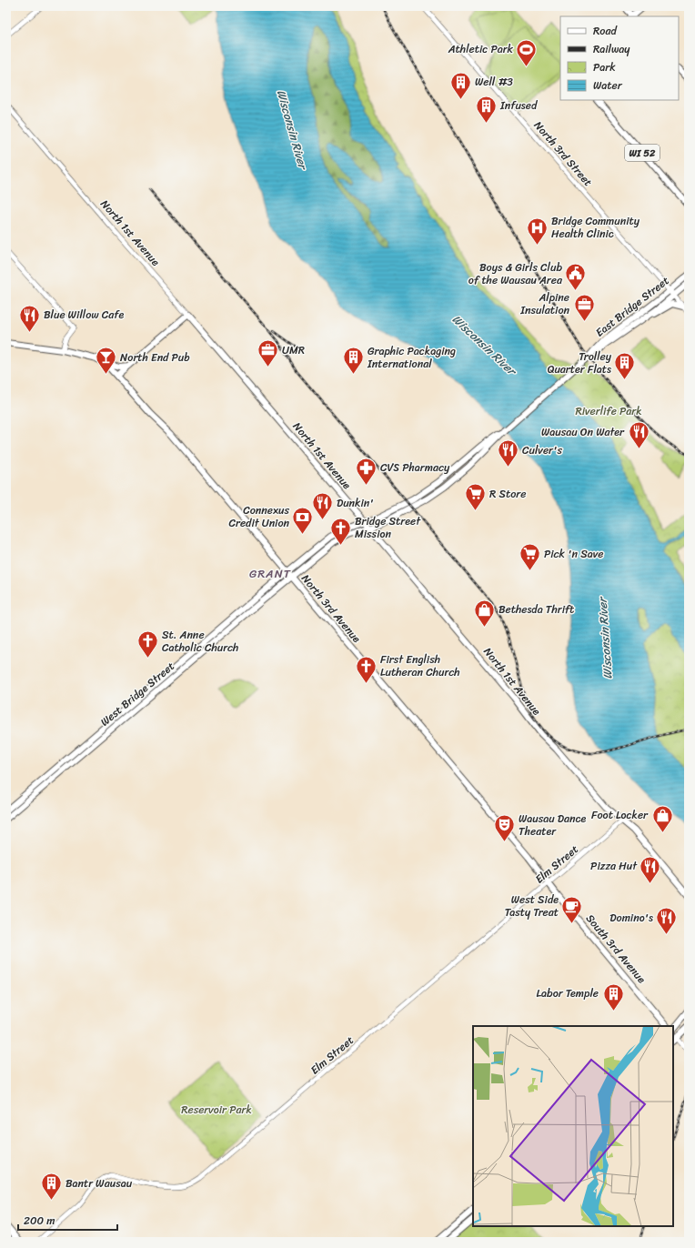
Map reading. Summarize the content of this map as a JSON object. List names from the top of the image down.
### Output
{
  "streets": {
    "main road": [
      "WI 52",
      "North 1st Avenue",
      "East Bridge Street",
      "North 3rd Avenue",
      "West Bridge Street",
      "South 3rd Avenue"
    ],
    "street": ["North 3rd Street", "Elm Street"]
  },
  "crossings": [
    ["North 3rd Street", "East Bridge Street"],
    ["North 1st Avenue", "West Bridge Street"],
    ["North 1st Avenue", "Elm Street"],
    ["East Bridge Street", "West Bridge Street"],
    ["North 3rd Avenue", "West Bridge Street"],
    ["North 3rd Avenue", "Elm Street"],
    ["North 3rd Avenue", "South 3rd Avenue"],
    ["Elm Street", "South 3rd Avenue"]
  ],
  "districts": ["GRANT"],
  "water": ["Wisconsin River"],
  "parks": ["Riverlife Park", "Reservoir Park"],
  "places": {
    "sports": ["Athletic Park"],
    "building": [
      "Well #3",
      "Infused",
      "Graphic Packaging International",
      "Trolley Quarter Flats",
      "Labor Temple",
      "Bantr Wausau"
    ],
    "hospital": ["Bridge Community Health Clinic"],
    "public building": ["Boys & Girls Club of the Wausau Area"],
    "office": ["Alpine Insulation", "UMR"],
    "restaurant": [
      "Blue Willow Cafe",
      "Wausau On Water",
      "Culver's",
      "Dunkin'",
      "Pizza Hut",
      "Domino's"
    ],
    "bar": ["North End Pub"],
    "pharmacy": ["CVS Pharmacy"],
    "supermarket": ["R Store", "Pick 'n Save"],
    "bank": ["Connexus Credit Union"],
    "church": ["Bridge Street Mission", "St. Anne Catholic Church", "First English Lutheran Church"],
    "shop": ["Bethesda Thrift", "Foot Locker"],
    "theatre": ["Wausau Dance Theater"],
    "cafe": ["West Side Tasty Treat"]
  },
  "legend": [
    "Road",
    "Railway",
    "Park",
    "Water"
  ],
  "scale_bar": "200 m"
}
